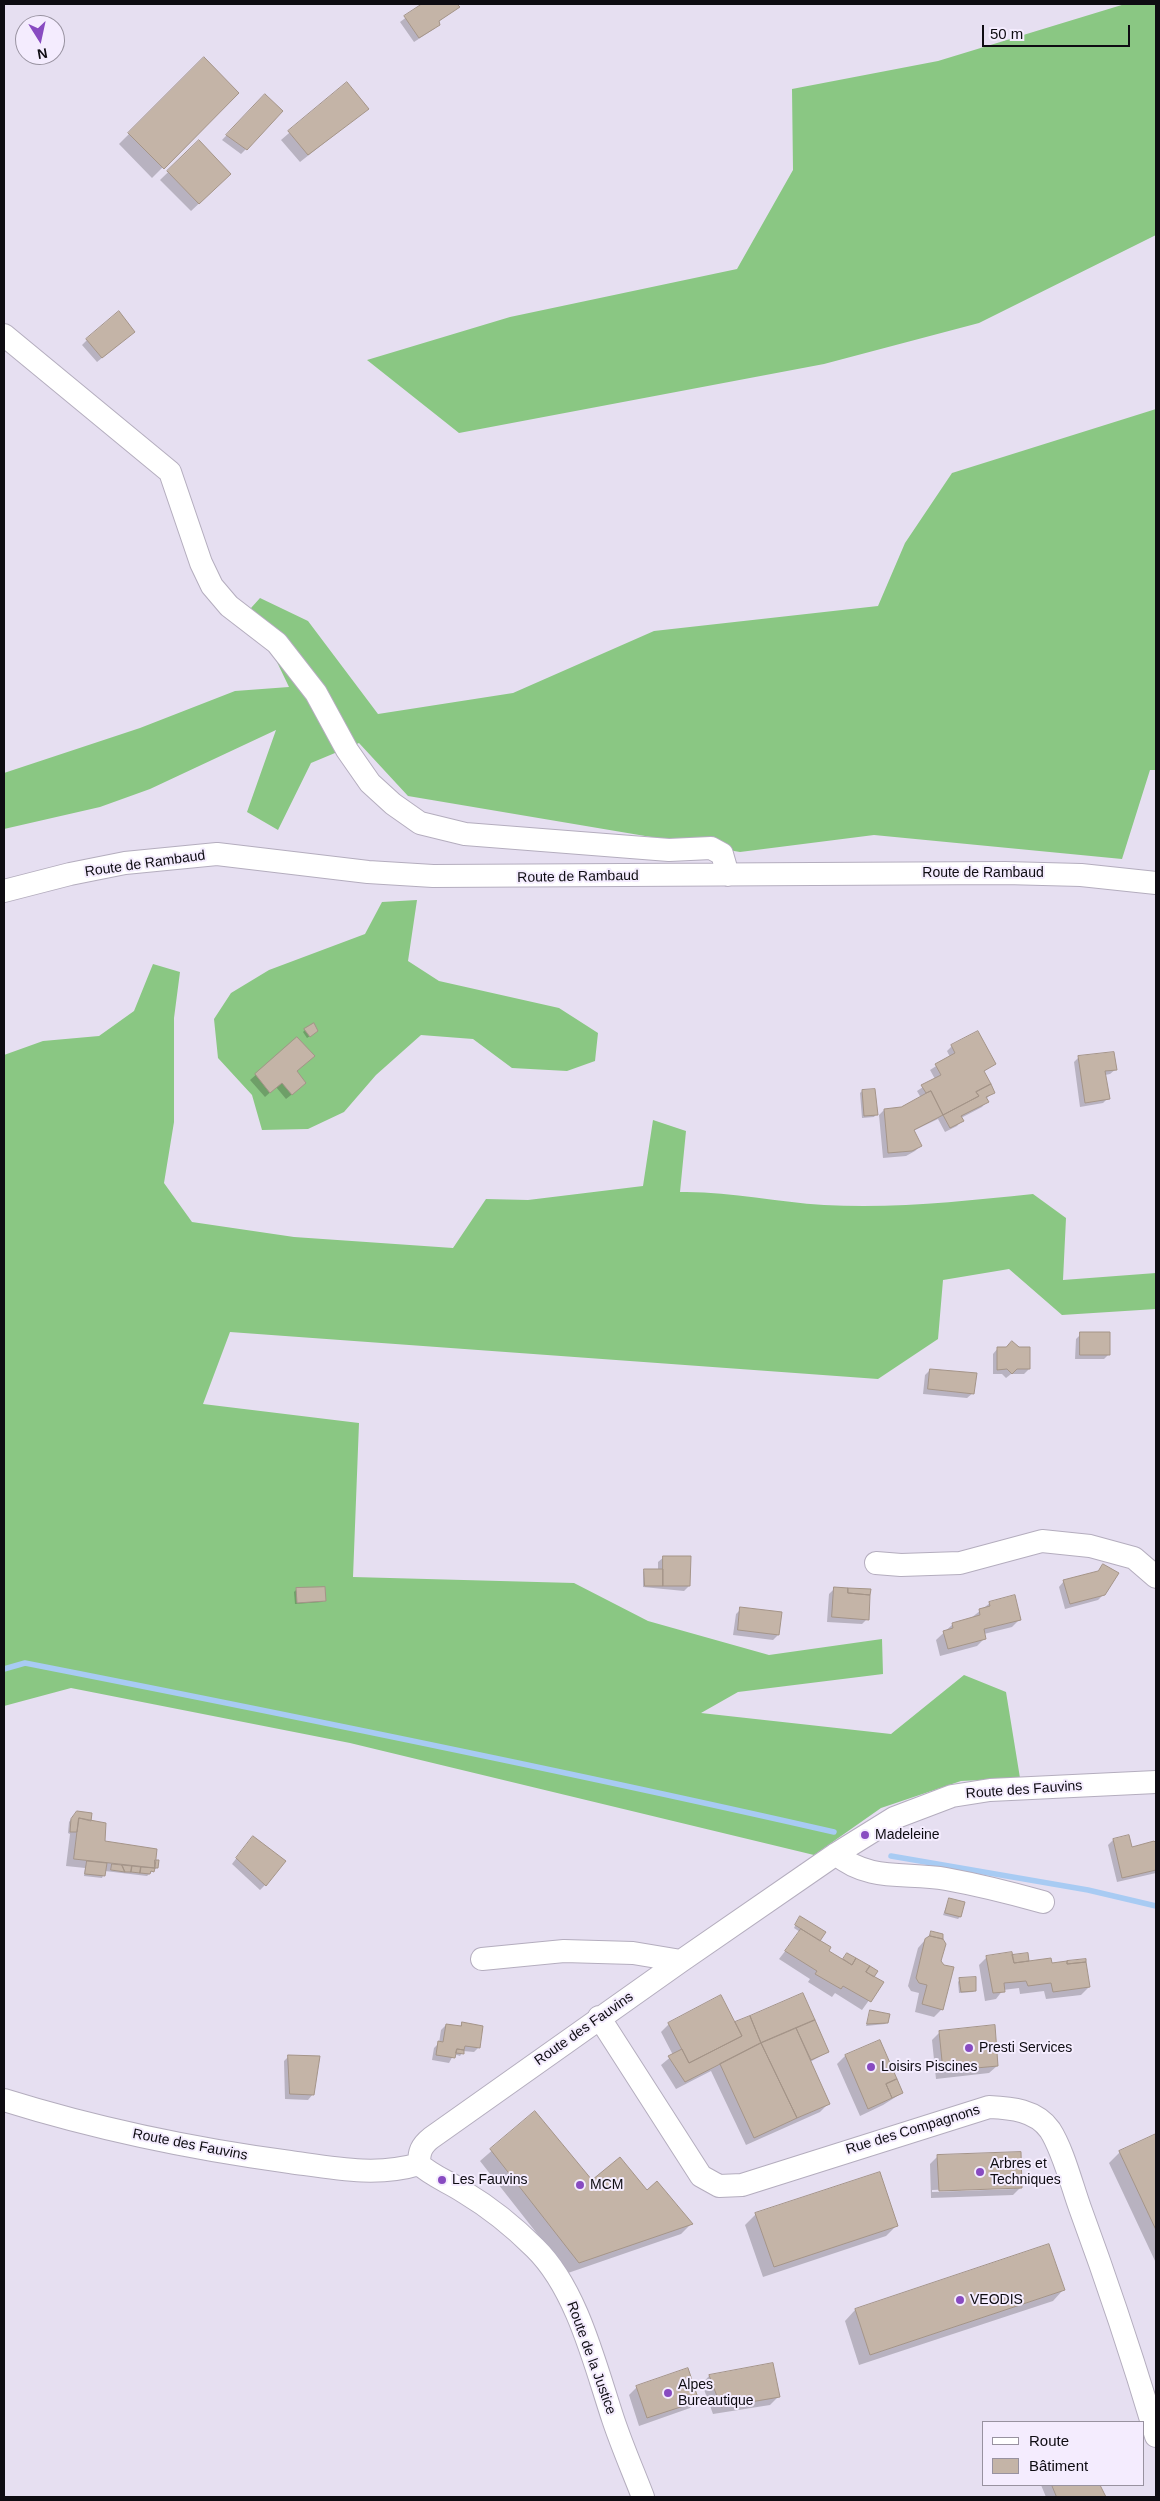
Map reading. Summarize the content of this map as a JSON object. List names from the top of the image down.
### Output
{
  "streets": {
    "street": [
      "Route de Rambaud",
      "Route des Fauvins",
      "Rue des Compagnons",
      "Route de la Justice"
    ]
  },
  "crossings": [
    ["Route des Fauvins", "Rue des Compagnons"],
    ["Route des Fauvins", "Route de la Justice"]
  ],
  "places": [
    "Madeleine",
    "Presti Services",
    "Loisirs Piscines",
    "Arbres et Techniques",
    "Les Fauvins",
    "MCM",
    "VEODIS",
    "Alpes Bureautique"
  ],
  "legend": ["Route", "Bâtiment"],
  "scale_bar": "50 m",
  "north": "bottom"
}
